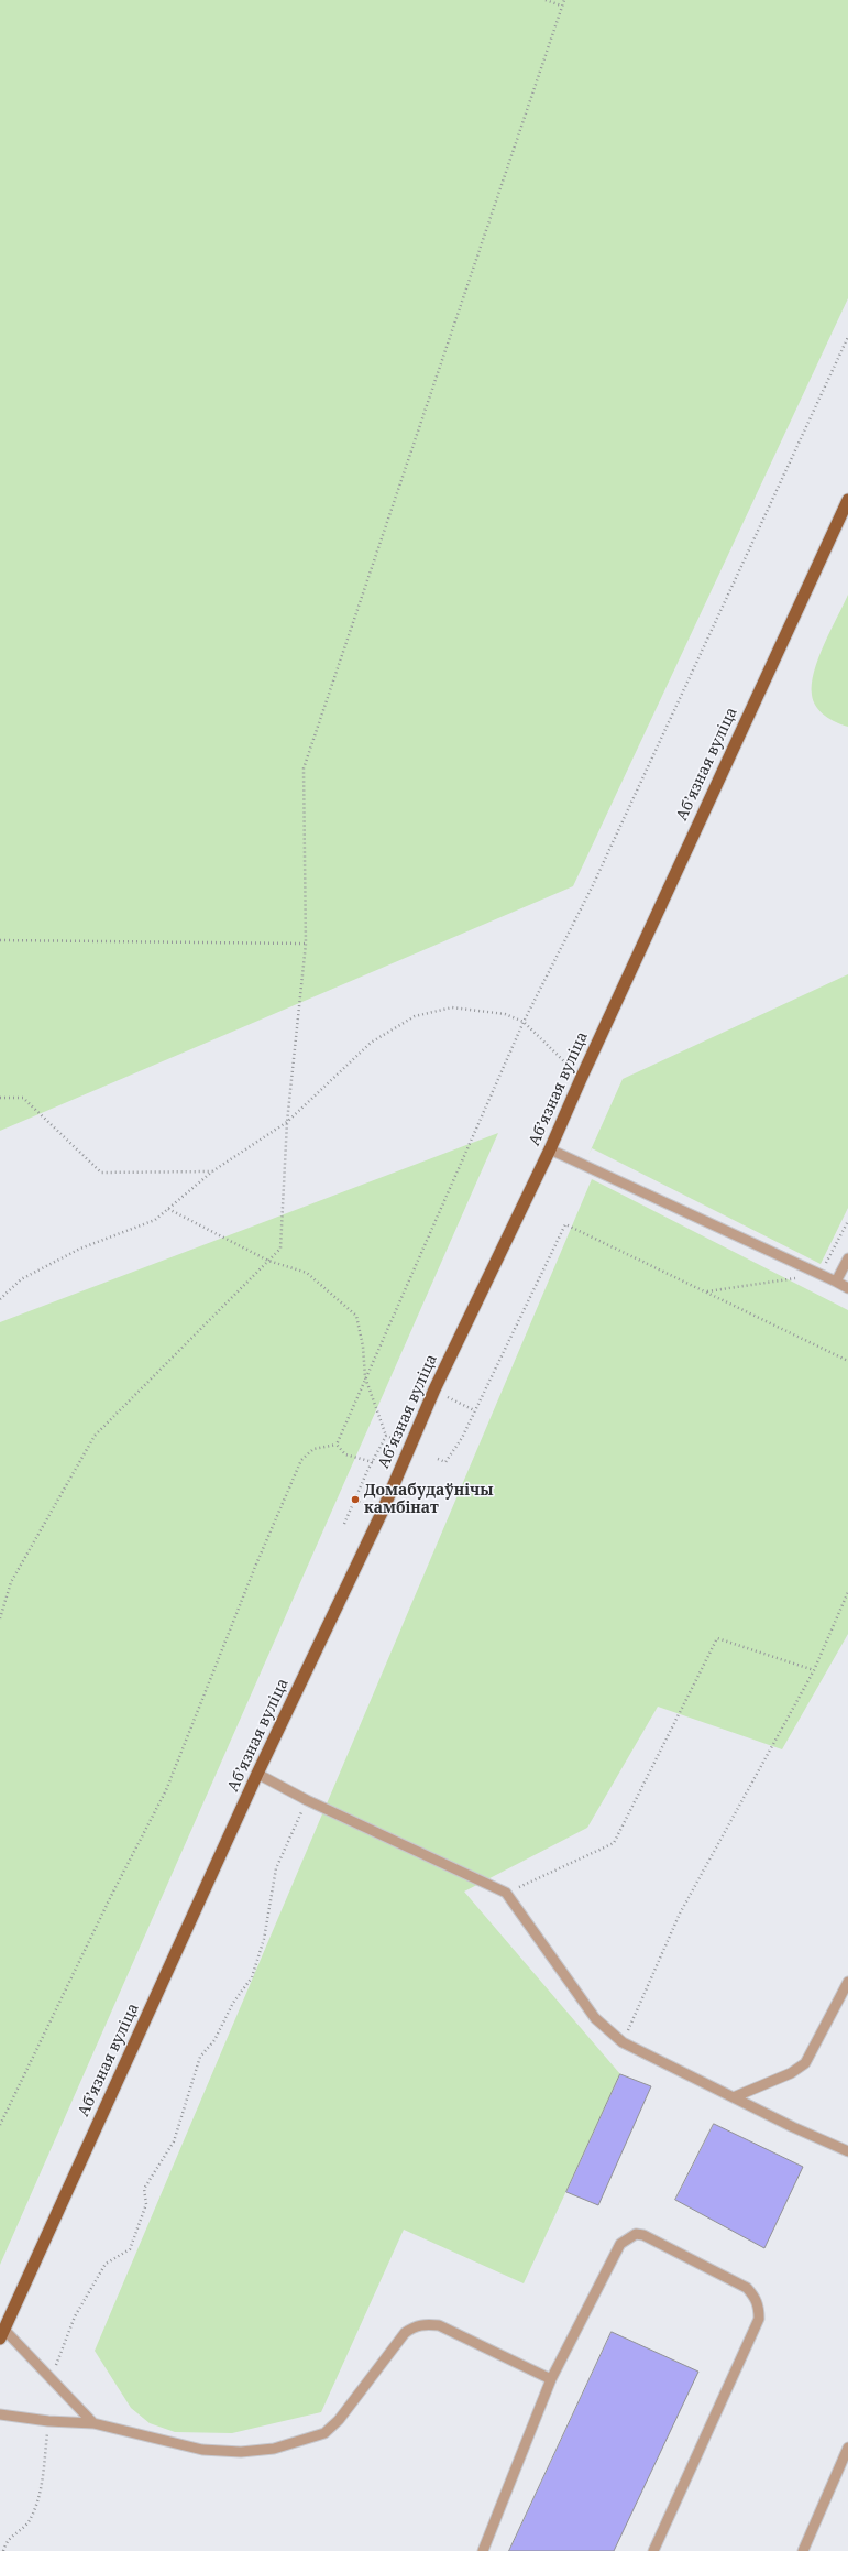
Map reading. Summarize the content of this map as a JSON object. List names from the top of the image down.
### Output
{
  "streets": {
    "main road": ["Абʼязная вуліца"]
  },
  "places": ["Домабудаўнічы камбінат"]
}
